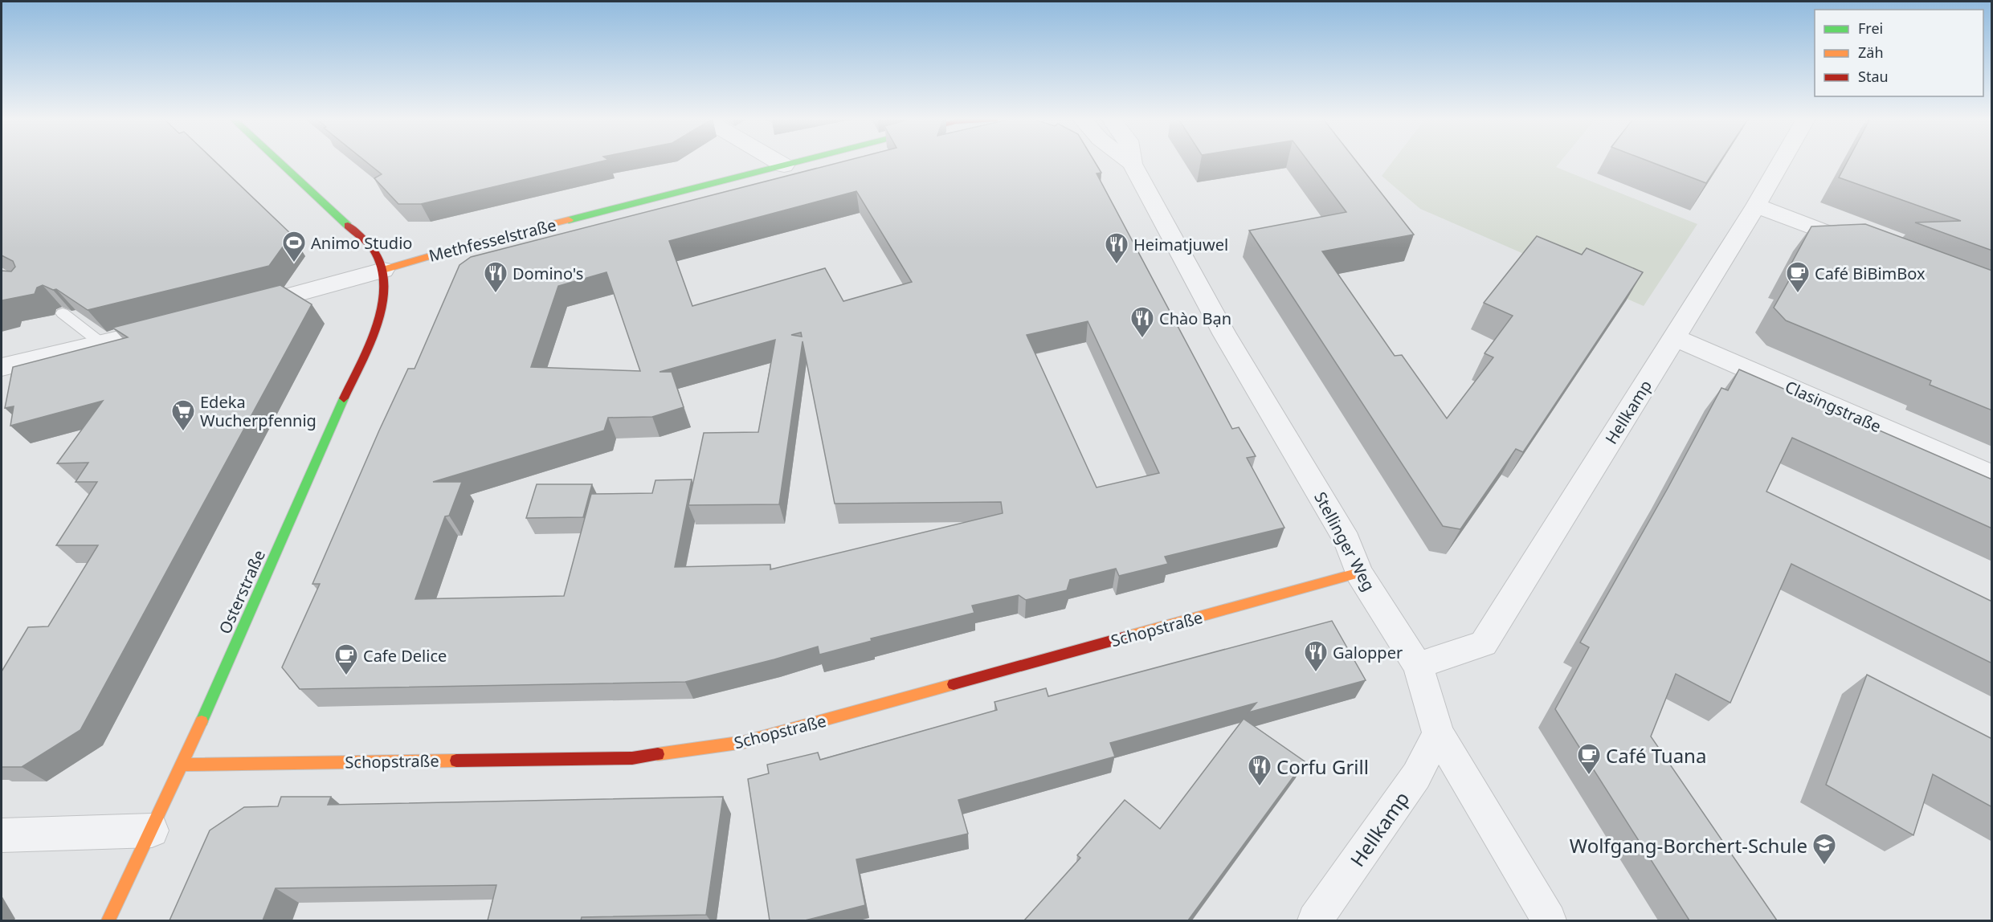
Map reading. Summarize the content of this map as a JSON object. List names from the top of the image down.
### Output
{
  "streets": {
    "street": [
      "Methfesselstraße",
      "Clasingstraße",
      "Hellkamp",
      "Stellinger Weg",
      "Osterstraße",
      "Schopstraße"
    ]
  },
  "crossings": [
    ["Methfesselstraße", "Osterstraße"],
    ["Clasingstraße", "Hellkamp"],
    ["Hellkamp", "Stellinger Weg"],
    ["Stellinger Weg", "Schopstraße"],
    ["Osterstraße", "Schopstraße"]
  ],
  "places": {
    "sports": ["Animo Studio"],
    "restaurant": [
      "Heimatjuwel",
      "Domino's",
      "Chào Bạn",
      "Galopper",
      "Corfu Grill"
    ],
    "cafe": ["Café BiBimBox", "Cafe Delice", "Café Tuana"],
    "supermarket": ["Edeka Wucherpfennig"],
    "school or university": ["Wolfgang-Borchert-Schule"]
  },
  "legend": ["Frei", "Zäh", "Stau"]
}
